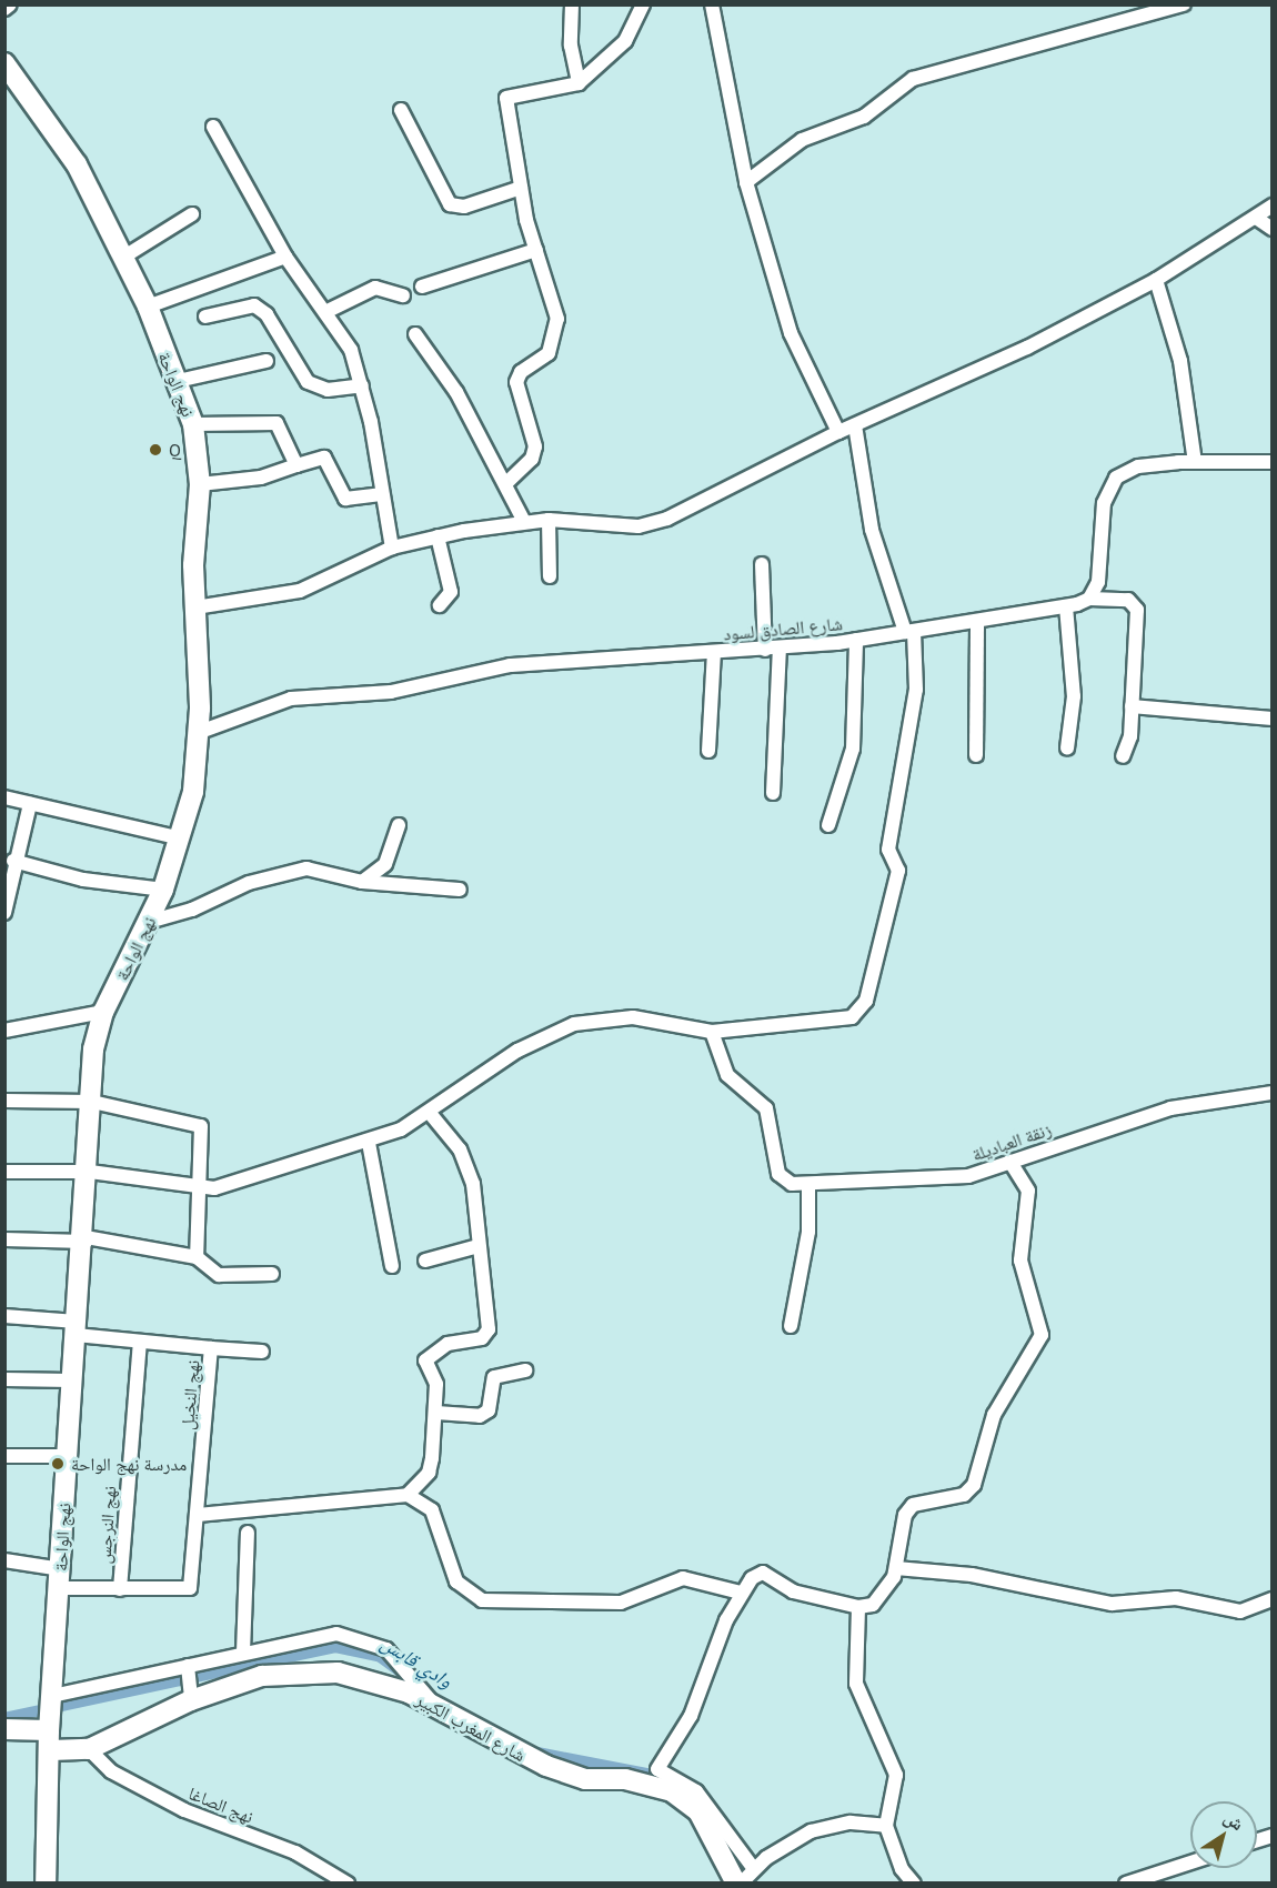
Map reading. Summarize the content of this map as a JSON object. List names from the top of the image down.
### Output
{
  "streets": {
    "street": [
      "نهج الواحة",
      "شارع الصادق لسود",
      "زنقة العباديلة",
      "نهج النخيل",
      "نهج النرجس",
      "شارع المغرب الكبير",
      "نهج الصاغا"
    ]
  },
  "crossings": [
    ["نهج الواحة", "شارع الصادق لسود"],
    ["نهج الواحة", "نهج النخيل"],
    ["نهج الواحة", "شارع المغرب الكبير"],
    ["نهج النخيل", "نهج النرجس"],
    ["شارع المغرب الكبير", "نهج الصاغا"]
  ],
  "water": ["وادي قابس"],
  "places": ["Q", "مدرسة نهج الواحة"],
  "north": "top right"
}
